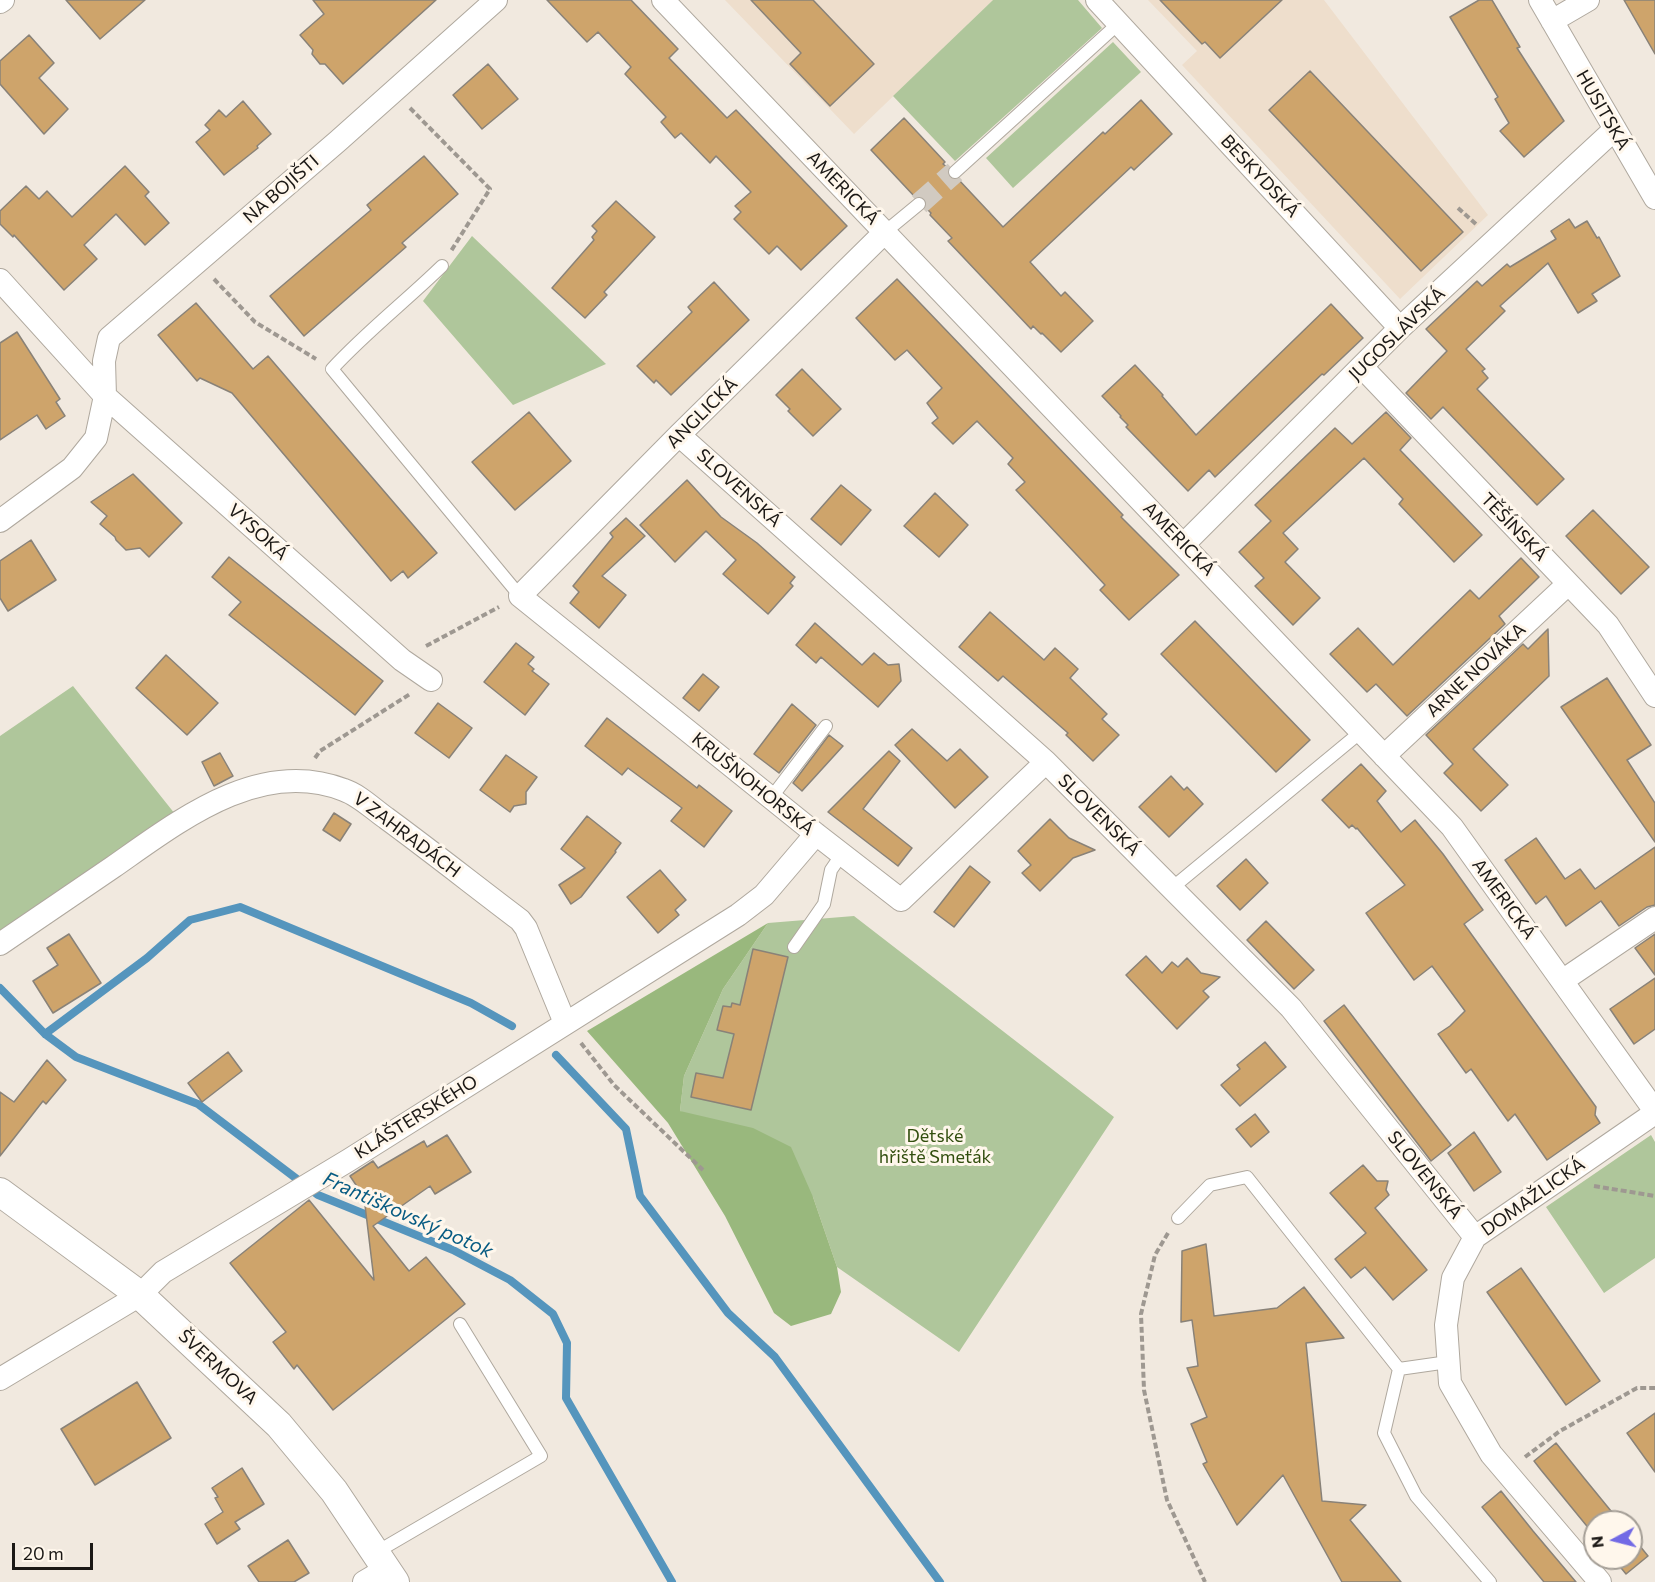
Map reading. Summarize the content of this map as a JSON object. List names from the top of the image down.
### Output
{
  "streets": {
    "street": [
      "HUSITSKÁ",
      "BESKYDSKÁ",
      "AMERICKÁ",
      "NA BOJIŠTI",
      "JUGOSLÁVSKÁ",
      "ANGLICKÁ",
      "SLOVENSKÁ",
      "TĚŠÍNSKÁ",
      "VYSOKÁ",
      "ARNE NOVÁKA",
      "KRUŠNOHORSKÁ",
      "V ZAHRADÁCH",
      "KLÁŠTERSKÉHO",
      "DOMAŽLICKÁ",
      "ŠVERMOVA"
    ]
  },
  "crossings": [
    ["HUSITSKÁ", "JUGOSLÁVSKÁ"],
    ["BESKYDSKÁ", "JUGOSLÁVSKÁ"],
    ["AMERICKÁ", "JUGOSLÁVSKÁ"],
    ["AMERICKÁ", "ANGLICKÁ"],
    ["AMERICKÁ", "ARNE NOVÁKA"],
    ["AMERICKÁ", "DOMAŽLICKÁ"],
    ["NA BOJIŠTI", "VYSOKÁ"],
    ["JUGOSLÁVSKÁ", "TĚŠÍNSKÁ"],
    ["ANGLICKÁ", "SLOVENSKÁ"],
    ["ANGLICKÁ", "KRUŠNOHORSKÁ"],
    ["SLOVENSKÁ", "KRUŠNOHORSKÁ"],
    ["SLOVENSKÁ", "DOMAŽLICKÁ"],
    ["TĚŠÍNSKÁ", "ARNE NOVÁKA"],
    ["KRUŠNOHORSKÁ", "KLÁŠTERSKÉHO"],
    ["V ZAHRADÁCH", "KLÁŠTERSKÉHO"],
    ["KLÁŠTERSKÉHO", "ŠVERMOVA"]
  ],
  "water": ["Františkovský potok"],
  "parks": ["Dětské hřiště Smeťák"],
  "scale_bar": "20 m",
  "north": "left"
}
